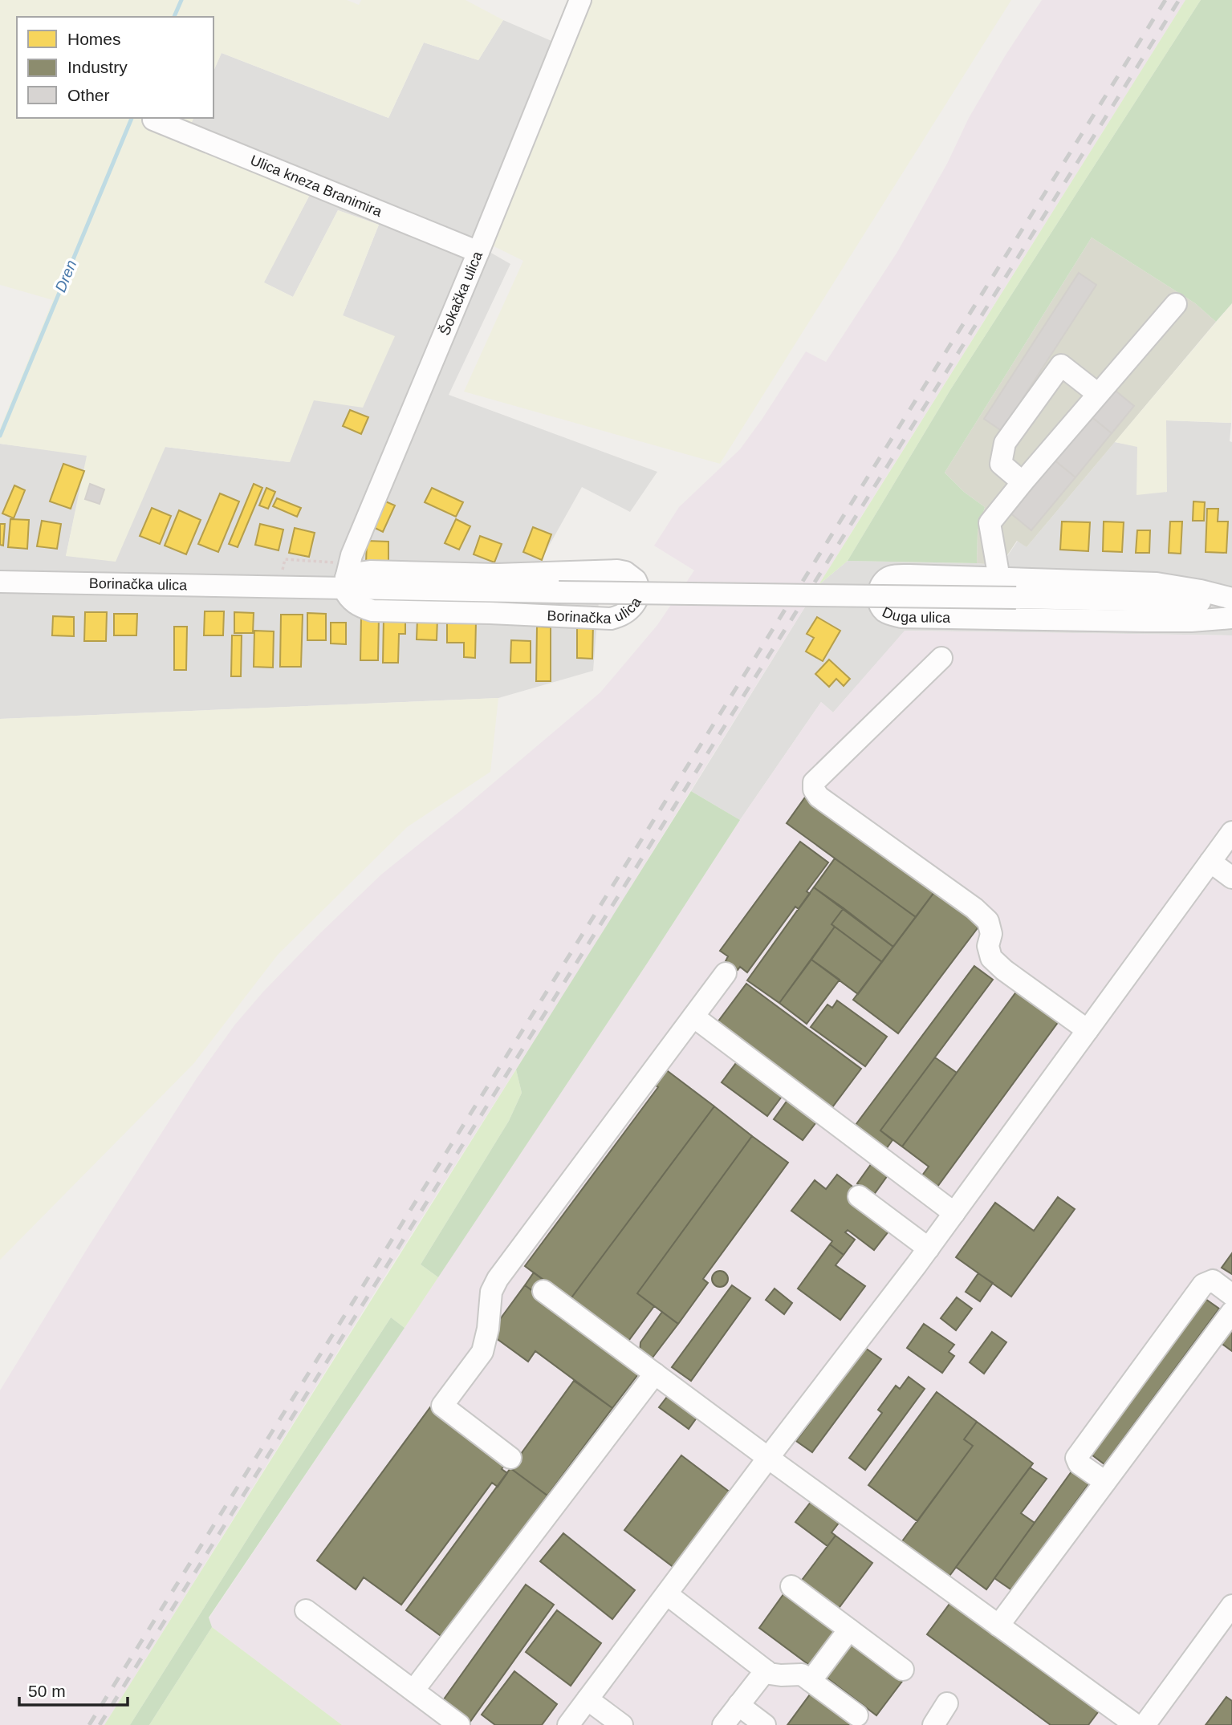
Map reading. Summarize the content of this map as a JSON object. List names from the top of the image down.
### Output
{
  "streets": {
    "street": [
      "Ulica kneza Branimira",
      "Šokačka ulica",
      "Borinačka ulica",
      "Duga ulica"
    ]
  },
  "crossings": [
    ["Ulica kneza Branimira", "Šokačka ulica"],
    ["Šokačka ulica", "Borinačka ulica"]
  ],
  "water": ["Dren"],
  "legend": ["Homes", "Industry", "Other"],
  "scale_bar": "50 m"
}
